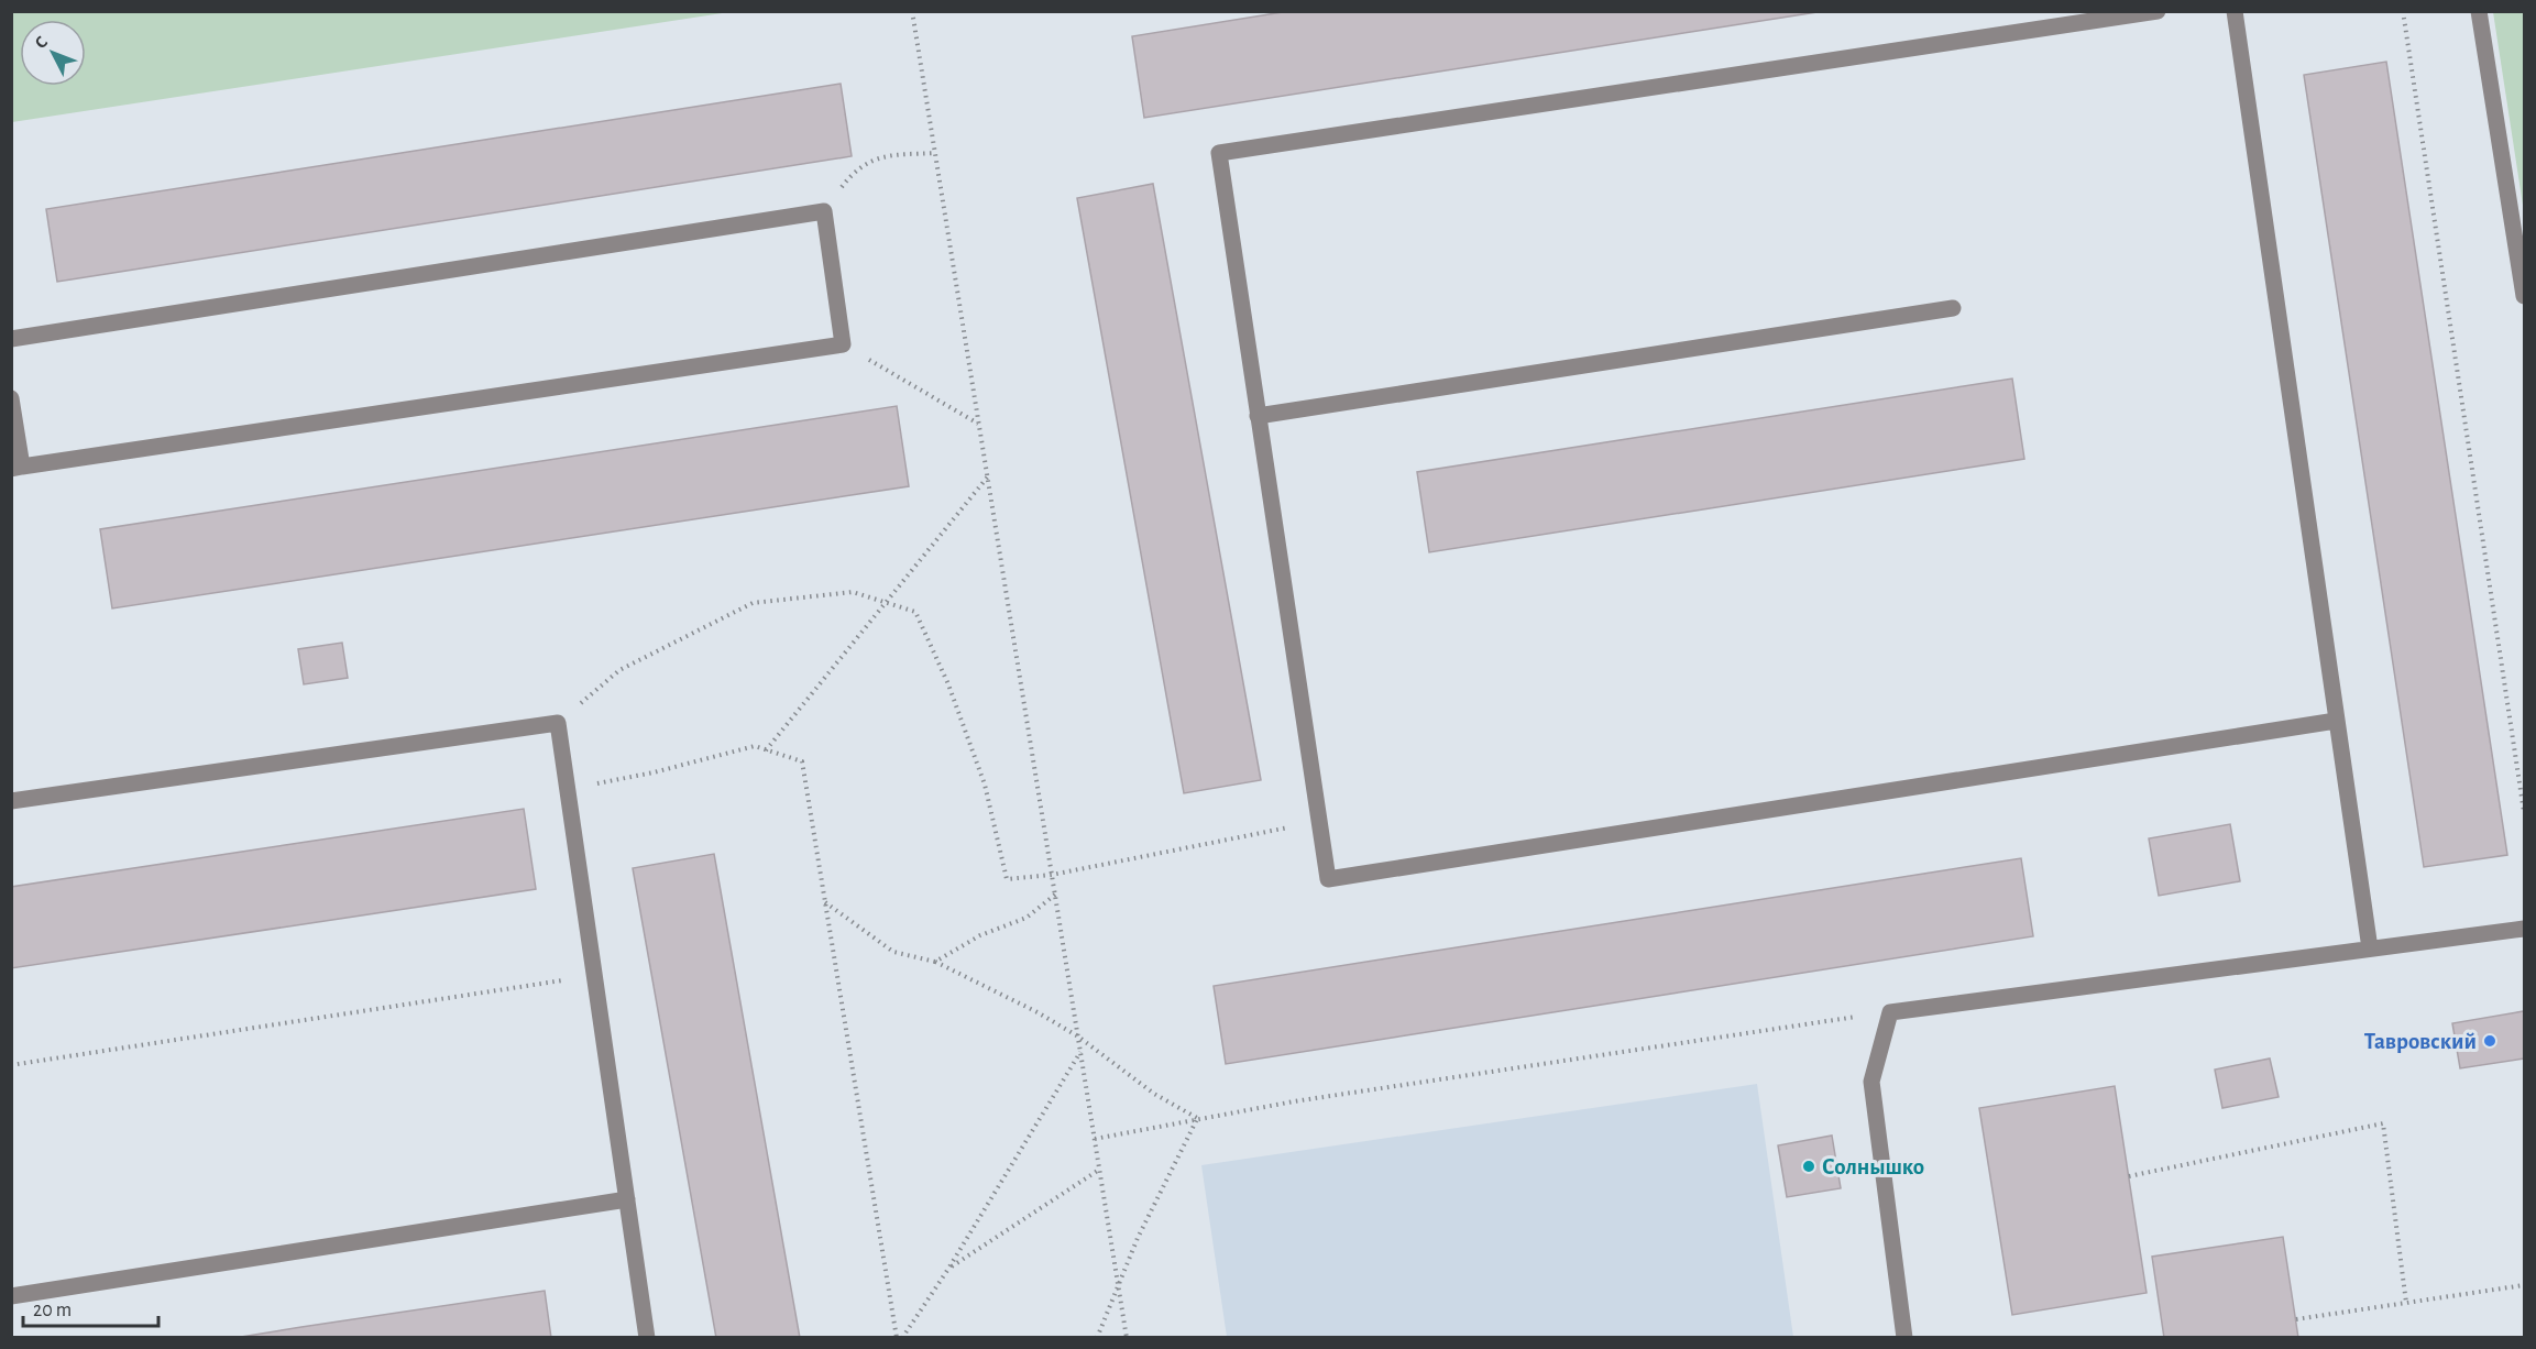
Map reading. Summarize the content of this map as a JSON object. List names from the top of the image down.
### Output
{
  "places": ["Тавровский", "Солнышко"],
  "scale_bar": "20 m",
  "north": "top left"
}
